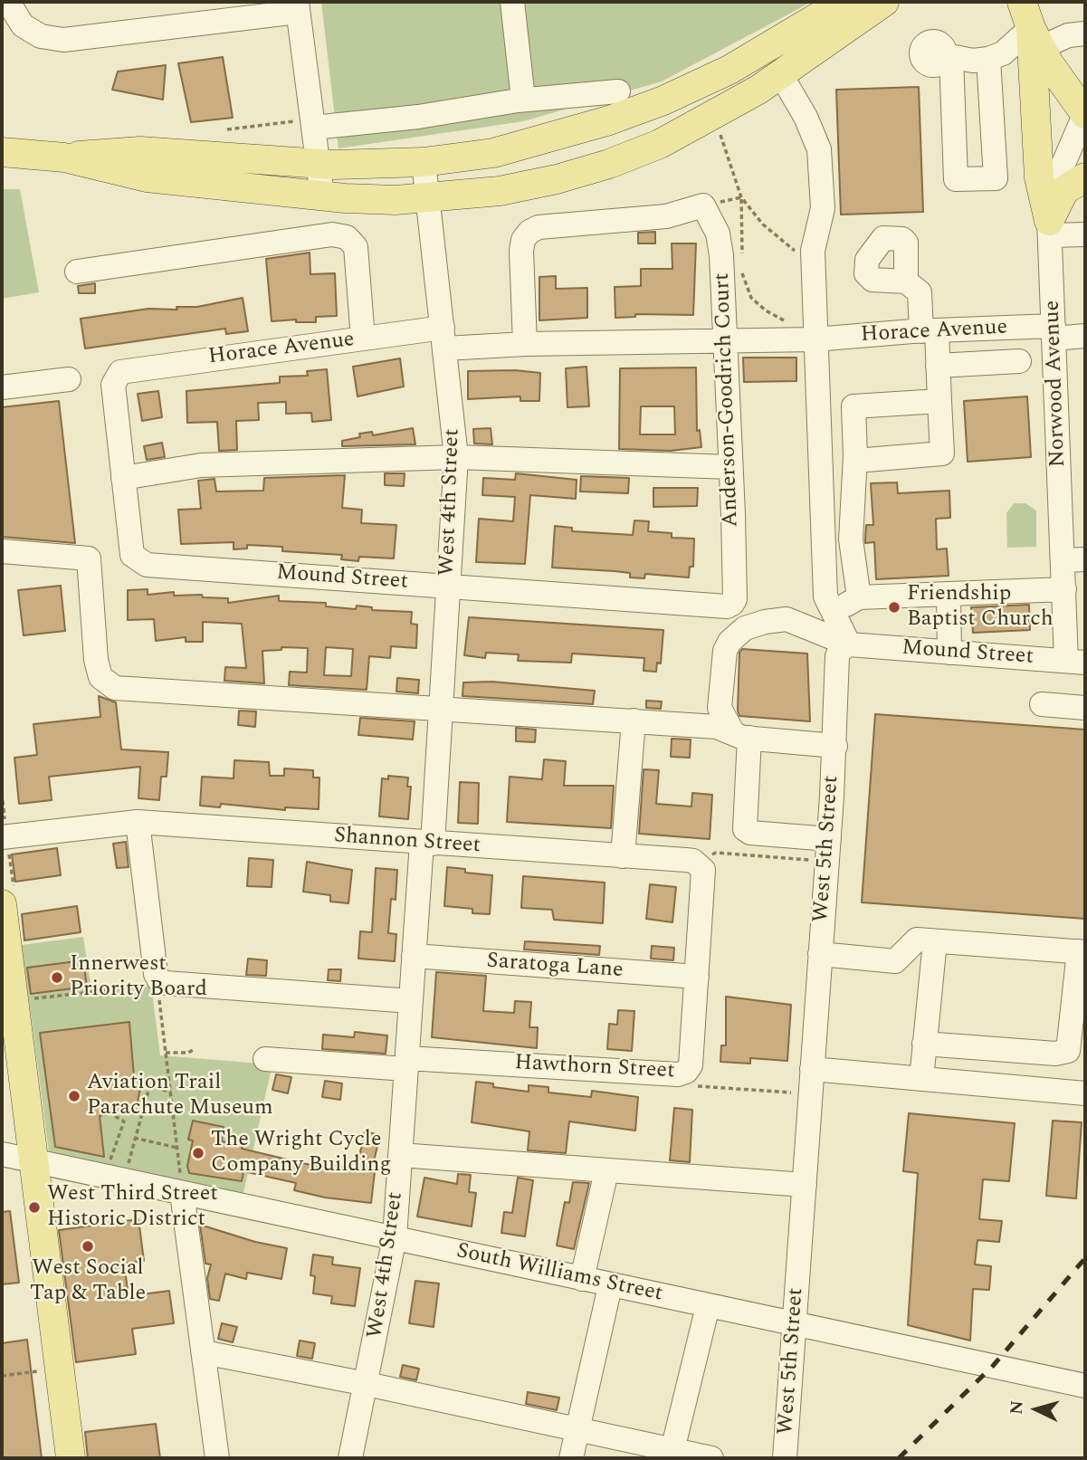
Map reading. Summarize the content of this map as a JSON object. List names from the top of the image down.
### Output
{
  "streets": {
    "street": [
      "Horace Avenue",
      "Norwood Avenue",
      "Anderson-Goodrich Court",
      "West 4th Street",
      "Mound Street",
      "Shannon Street",
      "West 5th Street",
      "Saratoga Lane",
      "Hawthorn Street",
      "South Williams Street"
    ]
  },
  "crossings": [
    ["Horace Avenue", "Norwood Avenue"],
    ["Horace Avenue", "Anderson-Goodrich Court"],
    ["Horace Avenue", "West 4th Street"],
    ["Horace Avenue", "Mound Street"],
    ["Norwood Avenue", "Mound Street"],
    ["Anderson-Goodrich Court", "Mound Street"],
    ["West 4th Street", "Mound Street"],
    ["West 4th Street", "Shannon Street"],
    ["West 4th Street", "Saratoga Lane"],
    ["West 4th Street", "Hawthorn Street"],
    ["West 4th Street", "South Williams Street"],
    ["Mound Street", "West 5th Street"],
    ["West 5th Street", "South Williams Street"],
    ["Saratoga Lane", "Hawthorn Street"]
  ],
  "places": [
    "Friendship Baptist Church",
    "Innerwest Priority Board",
    "Aviation Trail Parachute Museum",
    "The Wright Cycle Company Building",
    "West Third Street Historic District",
    "West Social Tap & Table"
  ],
  "north": "left"
}
